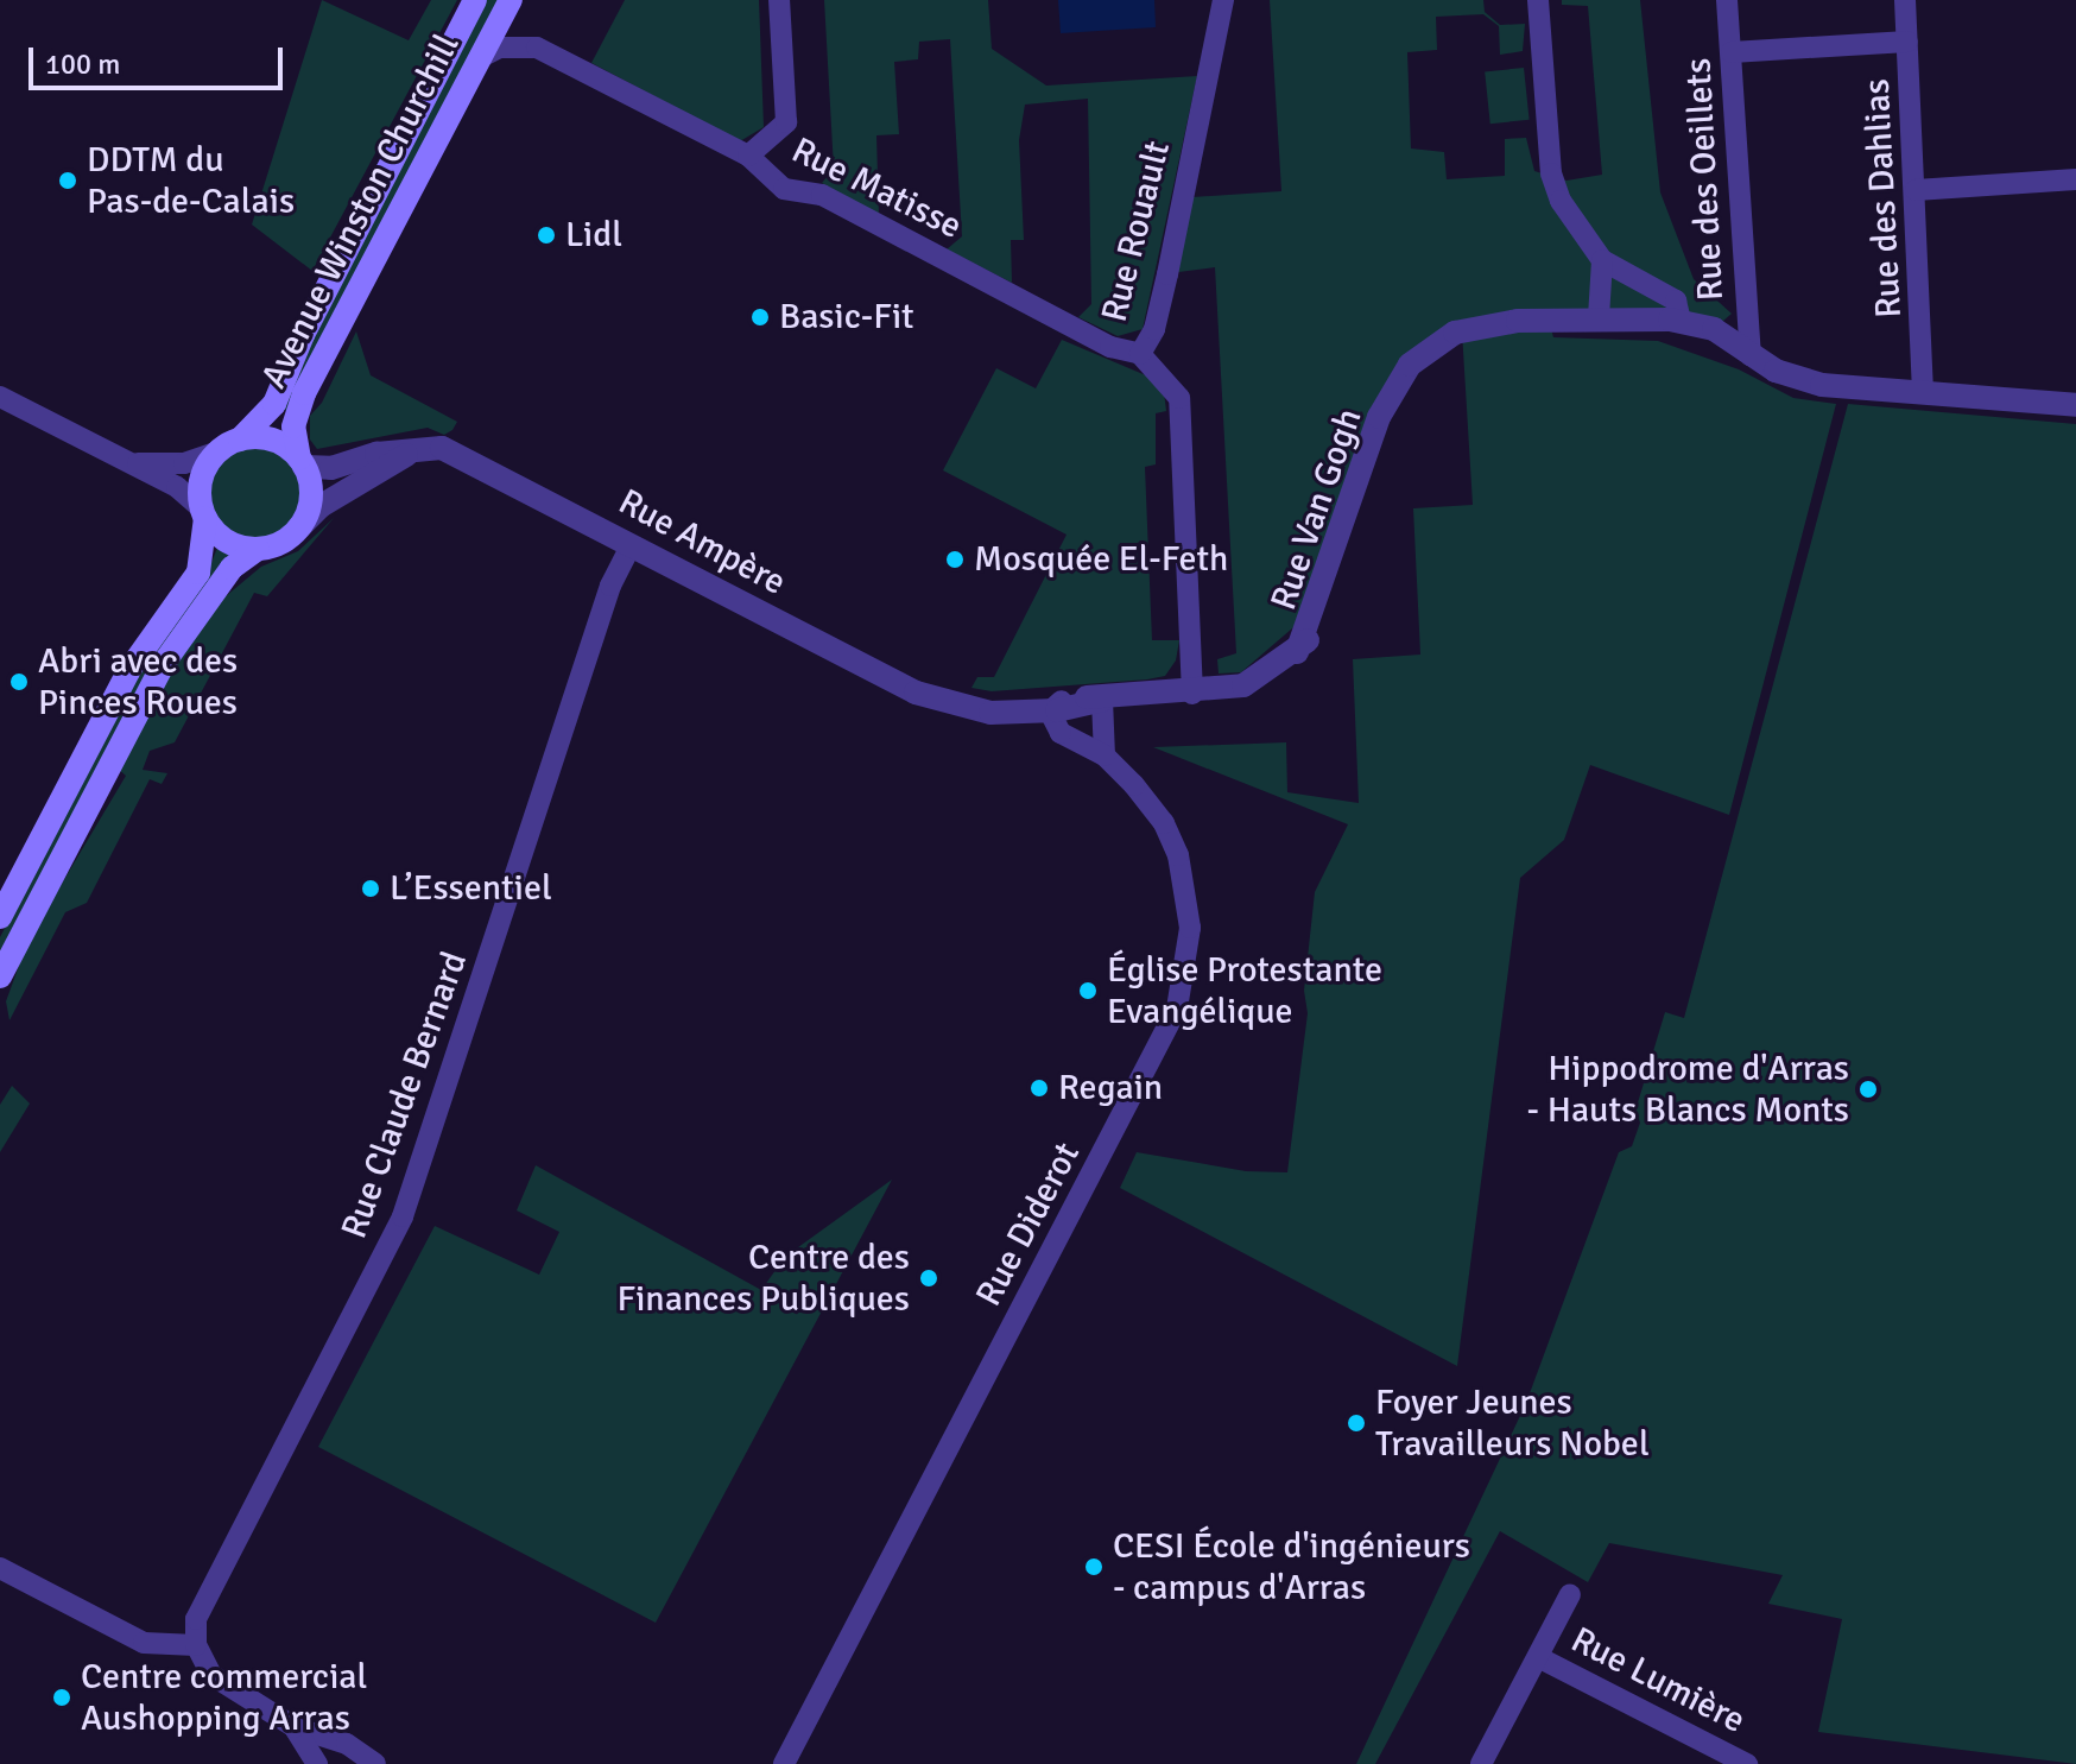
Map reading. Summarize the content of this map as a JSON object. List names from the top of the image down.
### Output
{
  "streets": {
    "main road": ["Avenue Winston Churchill"],
    "street": [
      "Rue des Oeillets",
      "Rue Matisse",
      "Rue des Dahlias",
      "Rue Rouault",
      "Rue Van Gogh",
      "Rue Ampère",
      "Rue Claude Bernard",
      "Rue Diderot",
      "Rue Lumière"
    ]
  },
  "crossings": [
    ["Rue des Oeillets", "Rue Van Gogh"],
    ["Rue Matisse", "Rue Rouault"],
    ["Rue des Dahlias", "Rue Van Gogh"],
    ["Avenue Winston Churchill", "Rue Ampère"],
    ["Rue Rouault", "Rue Ampère"],
    ["Rue Van Gogh", "Rue Ampère"],
    ["Rue Ampère", "Rue Claude Bernard"],
    ["Rue Ampère", "Rue Diderot"]
  ],
  "places": [
    "DDTM du Pas-de-Calais",
    "Lidl",
    "Basic-Fit",
    "Mosquée El-Feth",
    "Abri avec des Pinces Roues",
    "L’Essentiel",
    "Église Protestante Evangélique",
    "Regain",
    "Hippodrome d'Arras - Hauts Blancs Monts",
    "Centre des Finances Publiques",
    "Foyer Jeunes Travailleurs Nobel",
    "CESI École d'ingénieurs - campus d'Arras",
    "Centre commercial Aushopping Arras"
  ],
  "scale_bar": "100 m"
}
